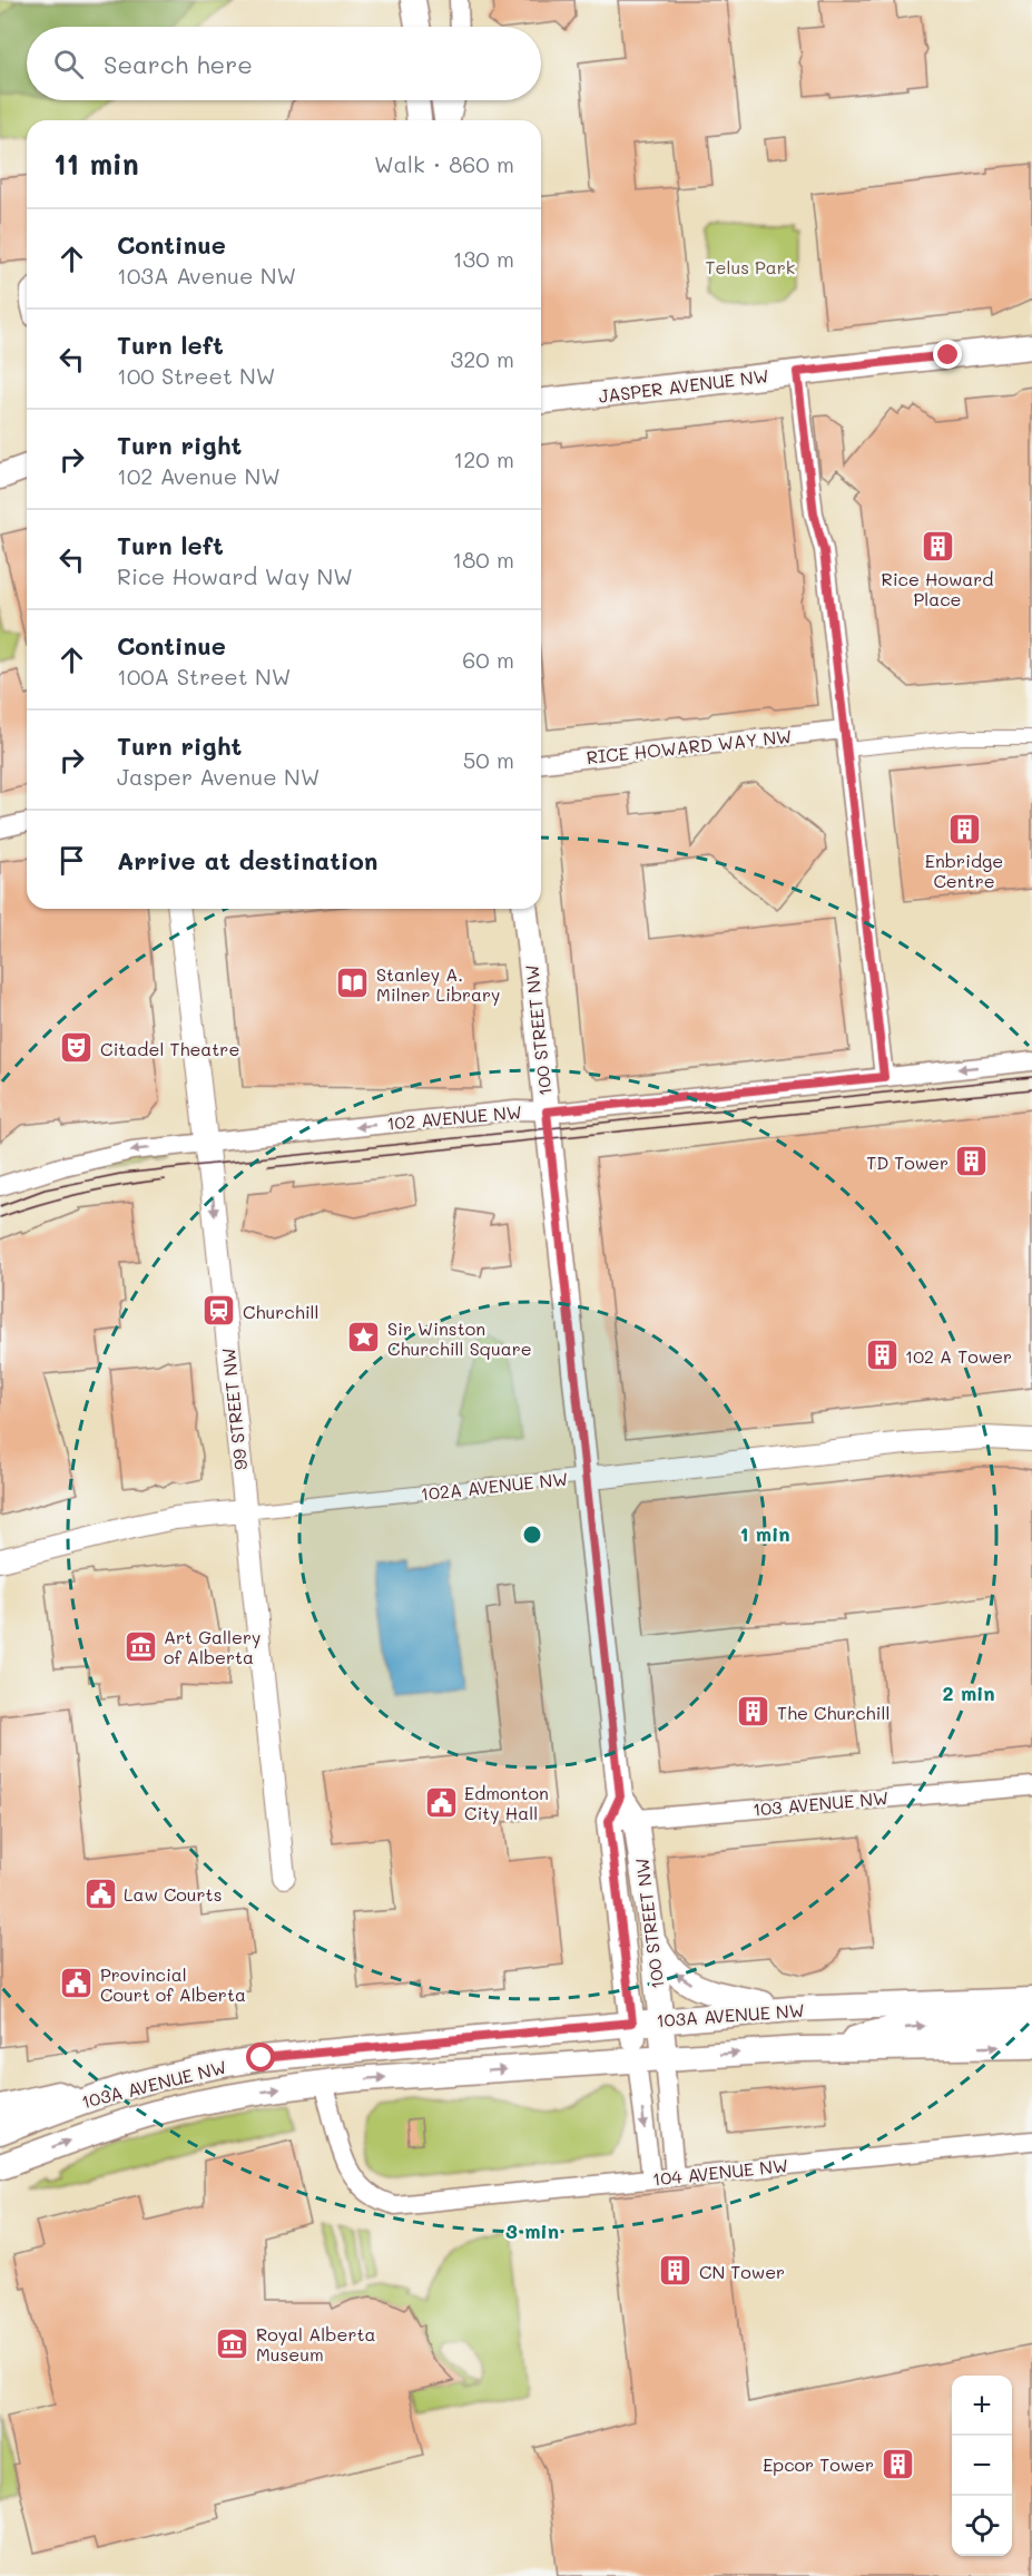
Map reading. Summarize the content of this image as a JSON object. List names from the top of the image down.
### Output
{
  "streets": {
    "main road": ["JASPER AVENUE NW", "100 STREET NW", "103A AVENUE NW"],
    "street": [
      "RICE HOWARD WAY NW",
      "102 AVENUE NW",
      "99 STREET NW",
      "102A AVENUE NW",
      "103 AVENUE NW",
      "104 AVENUE NW"
    ]
  },
  "crossings": [
    ["100 STREET NW", "102 AVENUE NW"],
    ["100 STREET NW", "102A AVENUE NW"],
    ["100 STREET NW", "103 AVENUE NW"],
    ["100 STREET NW", "103A AVENUE NW"],
    ["100 STREET NW", "104 AVENUE NW"],
    ["102 AVENUE NW", "99 STREET NW"],
    ["99 STREET NW", "102A AVENUE NW"],
    ["103A AVENUE NW", "104 AVENUE NW"]
  ],
  "one_way": ["102 AVENUE NW", "99 STREET NW"],
  "parks": ["Telus Park"],
  "places": {
    "building": [
      "Rice Howard Place",
      "Enbridge Centre",
      "TD Tower",
      "102 A Tower",
      "The Churchill",
      "CN Tower",
      "Epcor Tower"
    ],
    "library": ["Stanley A. Milner Library"],
    "theatre": ["Citadel Theatre"],
    "station": ["Churchill"],
    "place": ["Sir Winston Churchill Square"],
    "museum": ["Art Gallery of Alberta", "Royal Alberta Museum"],
    "public building": ["Edmonton City Hall", "Law Courts", "Provincial Court of Alberta"]
  },
  "page": {
    "search": "Search here",
    "heading": ["11 min", "Walk · 860 m"],
    "list": [
      ["Continue", "103A Avenue NW", "130 m"],
      ["Turn left", "100 Street NW", "320 m"],
      ["Turn right", "102 Avenue NW", "120 m"],
      ["Turn left", "Rice Howard Way NW", "180 m"],
      ["Continue", "100A Street NW", "60 m"],
      ["Turn right", "Jasper Avenue NW", "50 m"],
      "Arrive at destination"
    ],
    "map_buttons": ["+", "−"]
  },
  "rings": ["1 min", "2 min", "3 min"]
}
